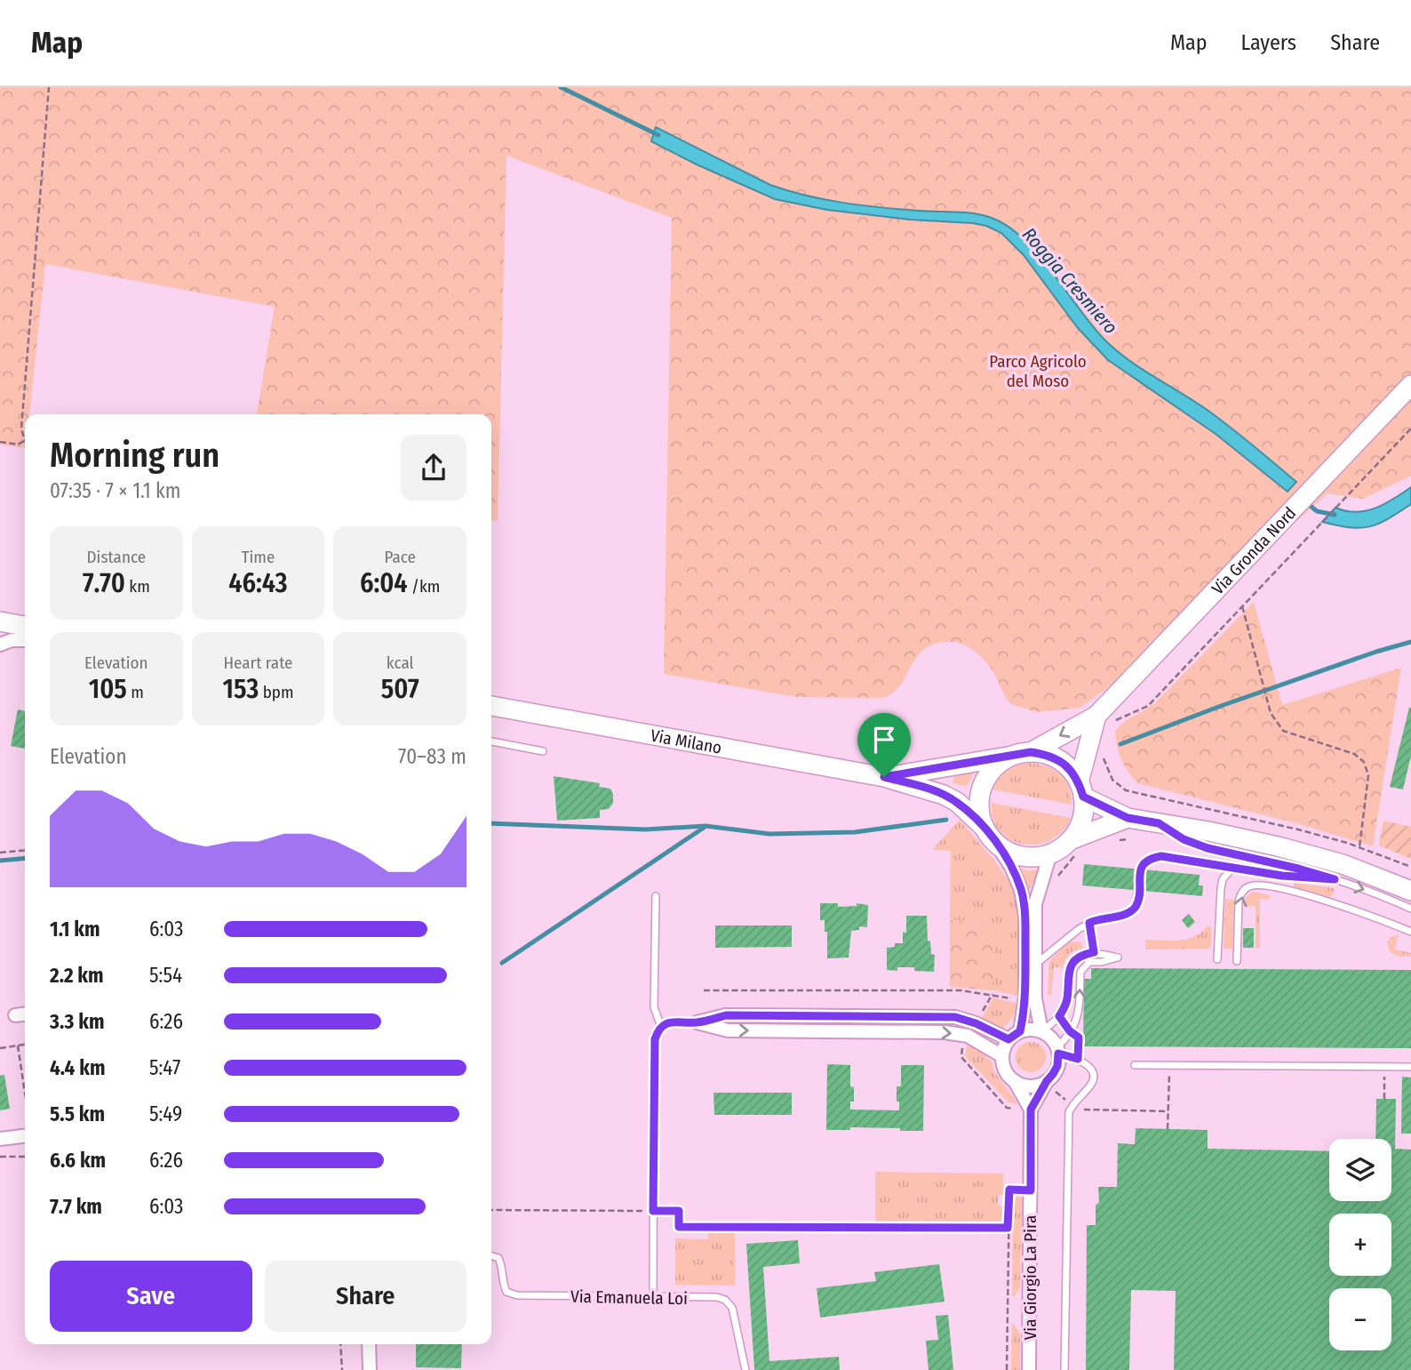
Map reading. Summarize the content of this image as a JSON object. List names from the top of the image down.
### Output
{
  "streets": {
    "main road": ["Via Gronda Nord", "Via Milano"],
    "street": ["Via Giorgio La Pira"],
    "lane": ["Via Emanuela Loi"]
  },
  "crossings": [
    ["Via Gronda Nord", "Via Milano"]
  ],
  "water": ["Roggia Cresmiero"],
  "parks": ["Parco Agricolo del Moso"],
  "page": {
    "header": "Map",
    "nav": ["Map", "Layers", "Share"],
    "heading": ["Morning run", "07:35 · 7 × 1.1 km"],
    "stats": [
      ["Distance", "7.70 km"],
      ["Time", "46:43"],
      ["Pace", "6:04 /km"],
      ["Elevation", "105 m"],
      ["Heart rate", "153 bpm"],
      ["kcal", "507"]
    ],
    "chart": ["Elevation", "70–83 m"],
    "list": [
      {
        "name": "1.1 km",
        "note": "6:03"
      },
      {
        "name": "2.2 km",
        "note": "5:54"
      },
      {
        "name": "3.3 km",
        "note": "6:26"
      },
      {
        "name": "4.4 km",
        "note": "5:47"
      },
      {
        "name": "5.5 km",
        "note": "5:49"
      },
      {
        "name": "6.6 km",
        "note": "6:26"
      },
      {
        "name": "7.7 km",
        "note": "6:03"
      }
    ],
    "map_buttons": ["+", "−"],
    "buttons": ["Save", "Share"]
  }
}
